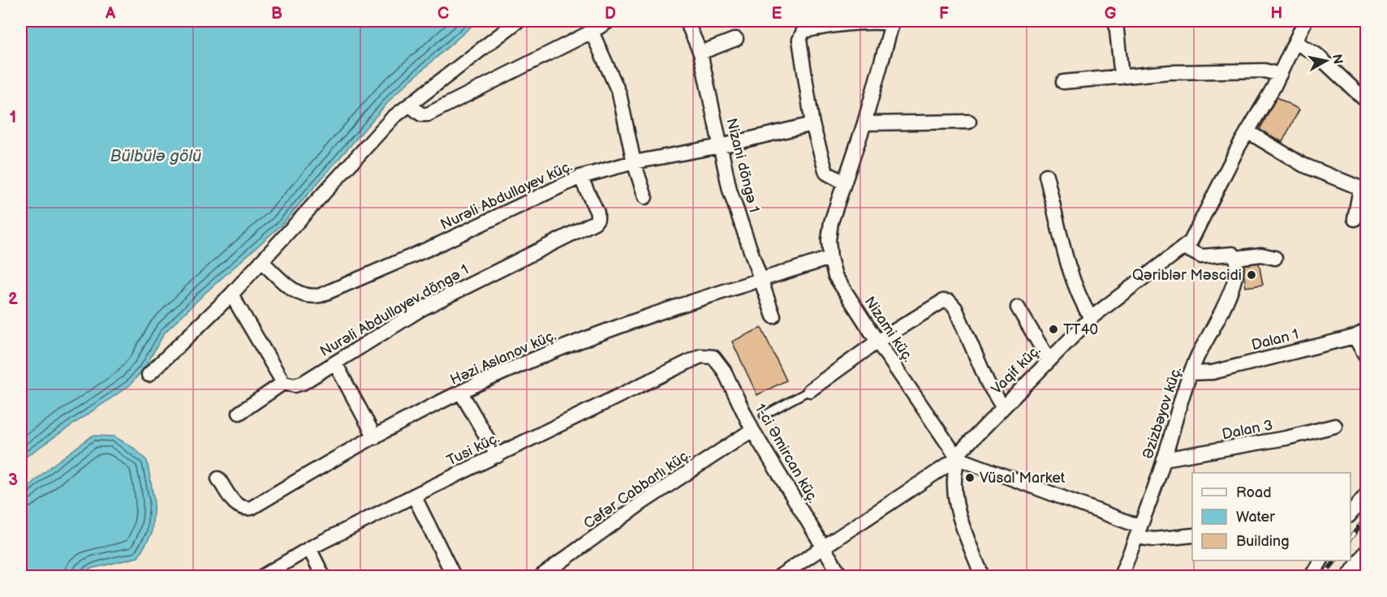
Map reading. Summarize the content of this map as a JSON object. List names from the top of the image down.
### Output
{
  "streets": {
    "street": [
      "Nizani döngə 1",
      "Nurəli Abdullayev küç.",
      "Nurəli Abdullayev döngə 1",
      "Nizami küç.",
      "Dalan 1",
      "Həzi Aslanov küç.",
      "Vaqif küç.",
      "Əzizbəyov küç.",
      "Dalan 3",
      "Tusi küç.",
      "1-ci Əmircan küç.",
      "Cəfər Cabbarlı küç."
    ]
  },
  "crossings": [
    ["Nizani döngə 1", "Nurəli Abdullayev küç."],
    ["Nizani döngə 1", "Həzi Aslanov küç."],
    ["Nurəli Abdullayev küç.", "Nurəli Abdullayev döngə 1"],
    ["Nizami küç.", "Həzi Aslanov küç."],
    ["Nizami küç.", "Vaqif küç."],
    ["Dalan 1", "Əzizbəyov küç."],
    ["Vaqif küç.", "1-ci Əmircan küç."],
    ["Əzizbəyov küç.", "Dalan 3"],
    ["Tusi küç.", "1-ci Əmircan küç."],
    ["1-ci Əmircan küç.", "Cəfər Cabbarlı küç."]
  ],
  "water": ["Bülbülə gölü"],
  "places": ["Qəriblər Məscidi", "TT40", "Vüsal Market"],
  "legend": ["Road", "Water", "Building"],
  "north": "right",
  "grid": {
    "columns": [
      "A",
      "B",
      "C",
      "D",
      "E",
      "F",
      "G",
      "H"
    ],
    "rows": ["1", "2", "3"]
  }
}
